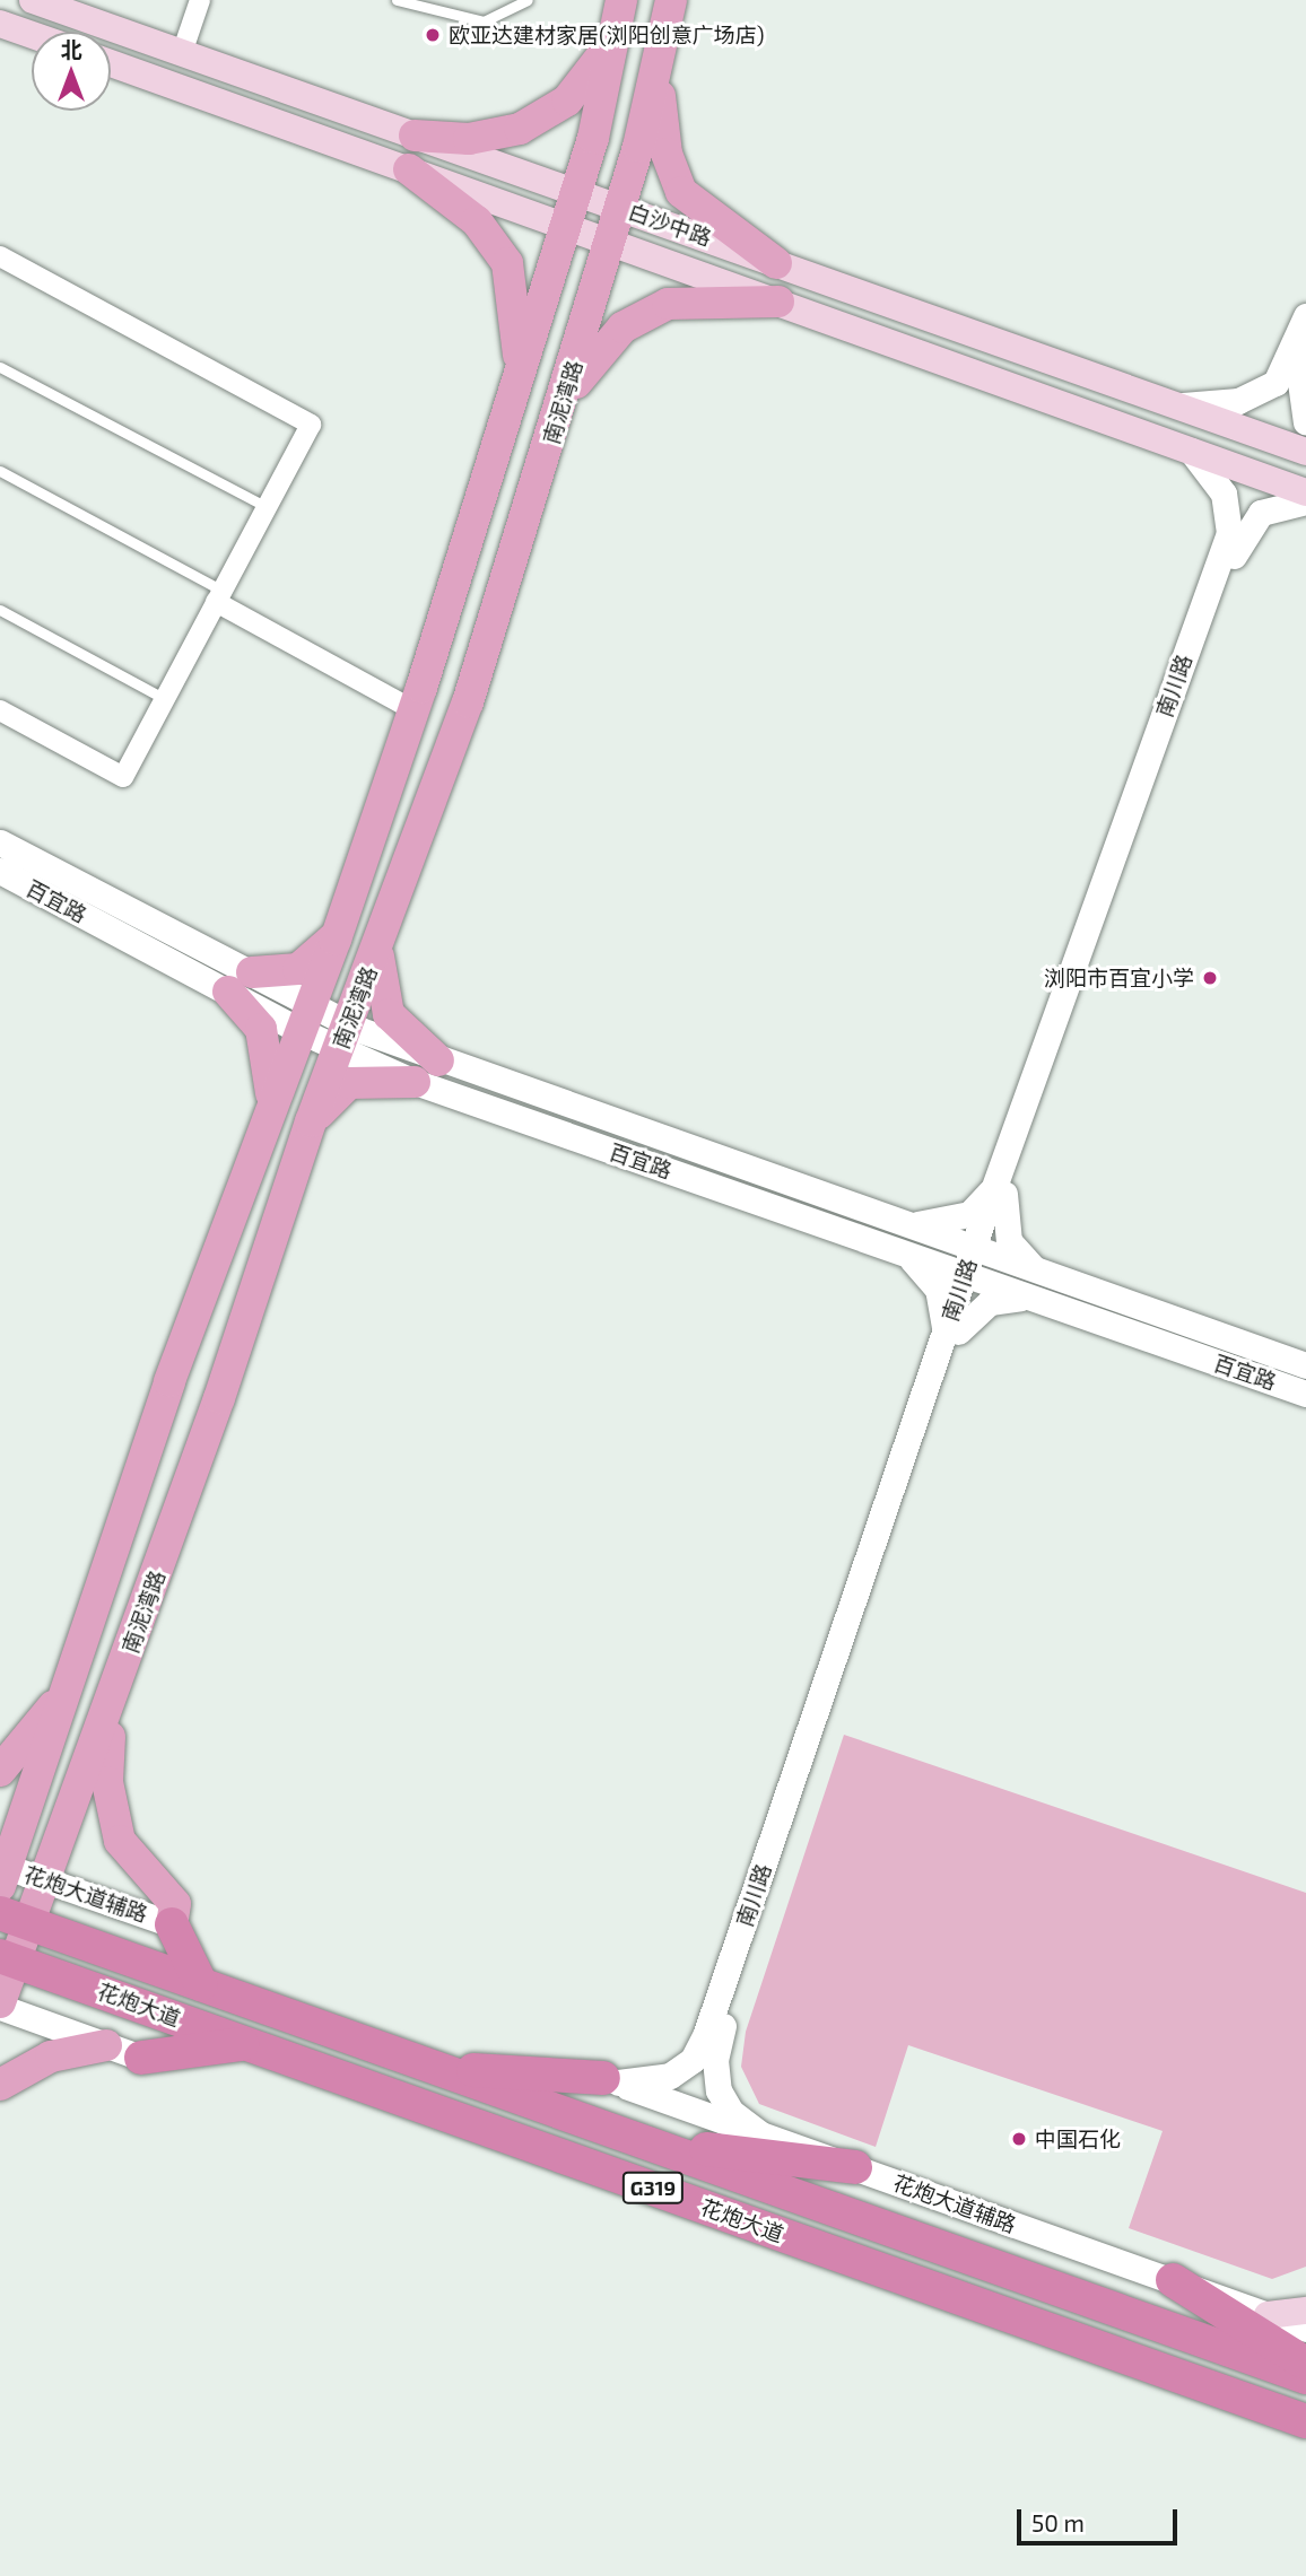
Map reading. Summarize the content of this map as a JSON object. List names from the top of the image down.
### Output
{
  "streets": {
    "highway": ["花炮大道", "G319"],
    "main road": ["白沙中路", "南泥湾路"],
    "street": ["南川路", "百宜路", "花炮大道辅路"]
  },
  "crossings": [
    ["白沙中路", "南泥湾路"],
    ["白沙中路", "南川路"],
    ["南泥湾路", "百宜路"],
    ["南泥湾路", "花炮大道辅路"],
    ["南泥湾路", "花炮大道"],
    ["南川路", "百宜路"],
    ["南川路", "花炮大道辅路"]
  ],
  "places": ["欧亚达建材家居(浏阳创意广场店)", "浏阳市百宜小学", "中国石化"],
  "scale_bar": "50 m",
  "north": "top"
}
